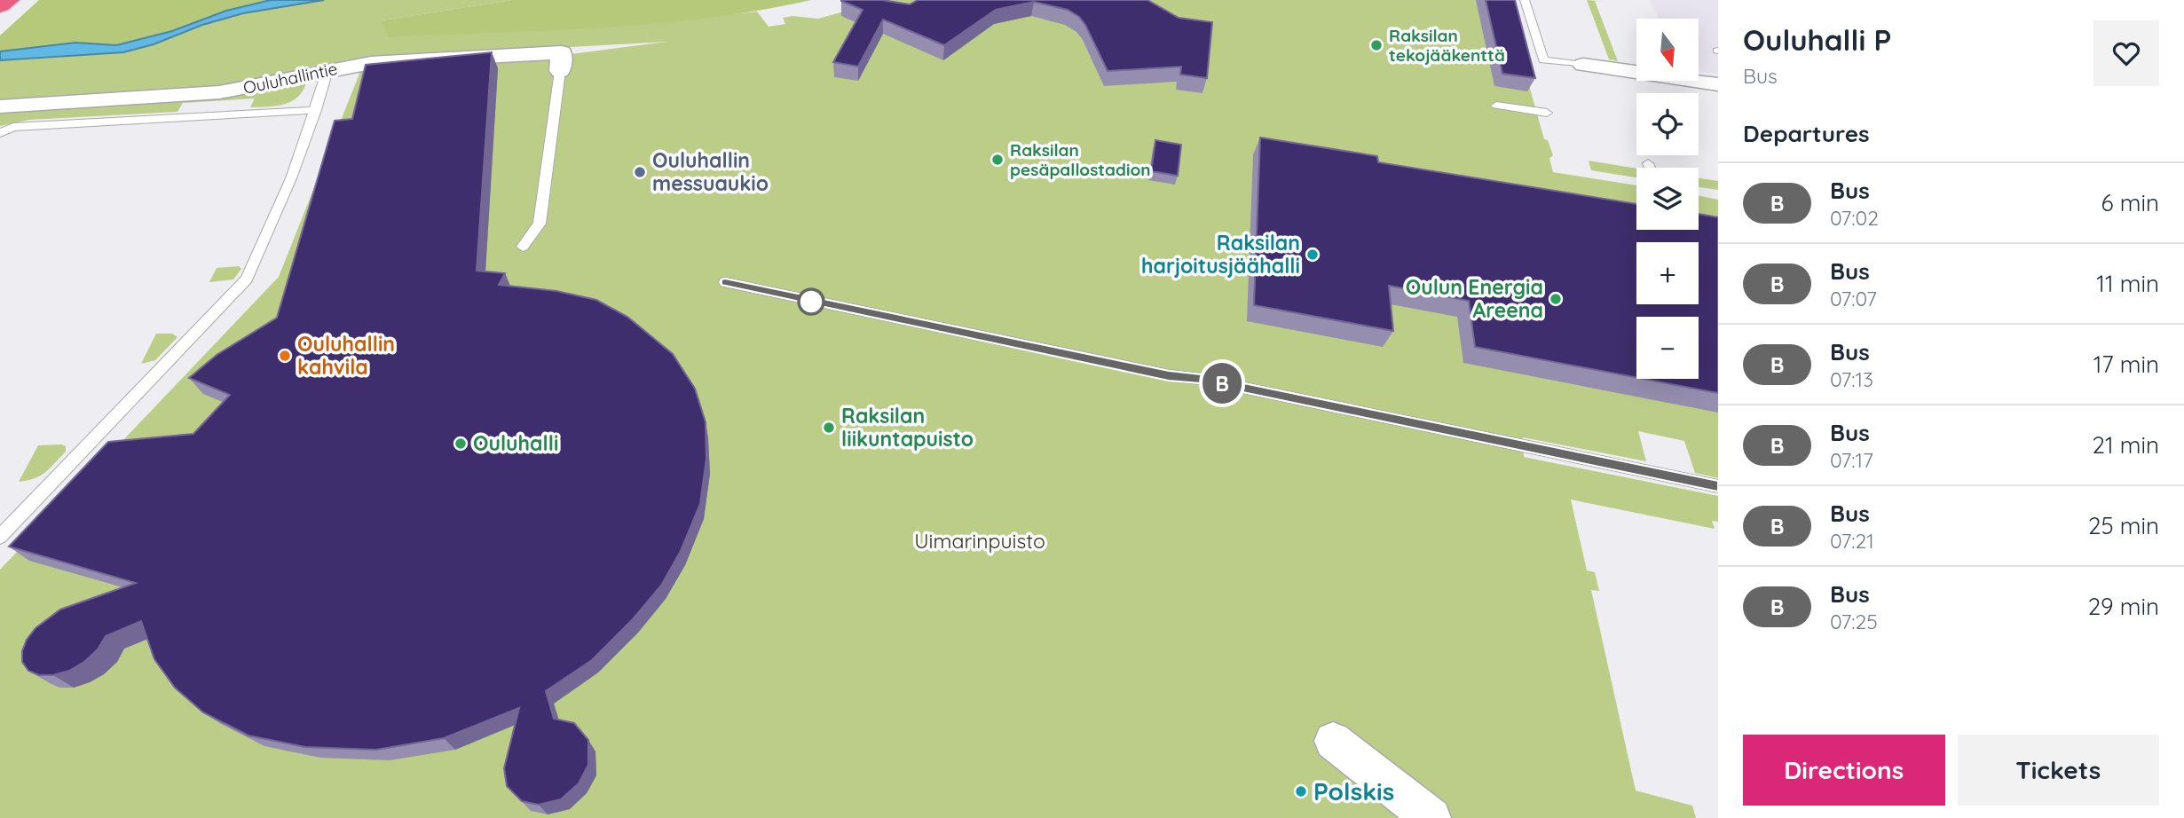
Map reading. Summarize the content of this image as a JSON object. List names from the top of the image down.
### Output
{
  "streets": {
    "street": ["Ouluhallintie"]
  },
  "parks": ["Uimarinpuisto"],
  "places": [
    "Raksilan tekojääkenttä",
    "Raksilan pesäpallostadion",
    "Ouluhallin messuaukio",
    "Raksilan harjoitusjäähalli",
    "Oulun Energia Areena",
    "Ouluhallin kahvila",
    "Raksilan liikuntapuisto",
    "Ouluhalli",
    "Polskis"
  ],
  "lines": ["bus line B"],
  "north": "bottom",
  "page": {
    "on_map": "B",
    "heading": [
      ["Ouluhalli P", "Bus"],
      "Departures"
    ],
    "map_buttons": ["+", "−"],
    "list": [
      {
        "mark": "B",
        "name": "Bus",
        "note": "07:02",
        "value": "6 min"
      },
      {
        "mark": "B",
        "name": "Bus",
        "note": "07:07",
        "value": "11 min"
      },
      {
        "mark": "B",
        "name": "Bus",
        "note": "07:13",
        "value": "17 min"
      },
      {
        "mark": "B",
        "name": "Bus",
        "note": "07:17",
        "value": "21 min"
      },
      {
        "mark": "B",
        "name": "Bus",
        "note": "07:21",
        "value": "25 min"
      },
      {
        "mark": "B",
        "name": "Bus",
        "note": "07:25",
        "value": "29 min"
      }
    ],
    "buttons": ["Directions", "Tickets"]
  }
}
